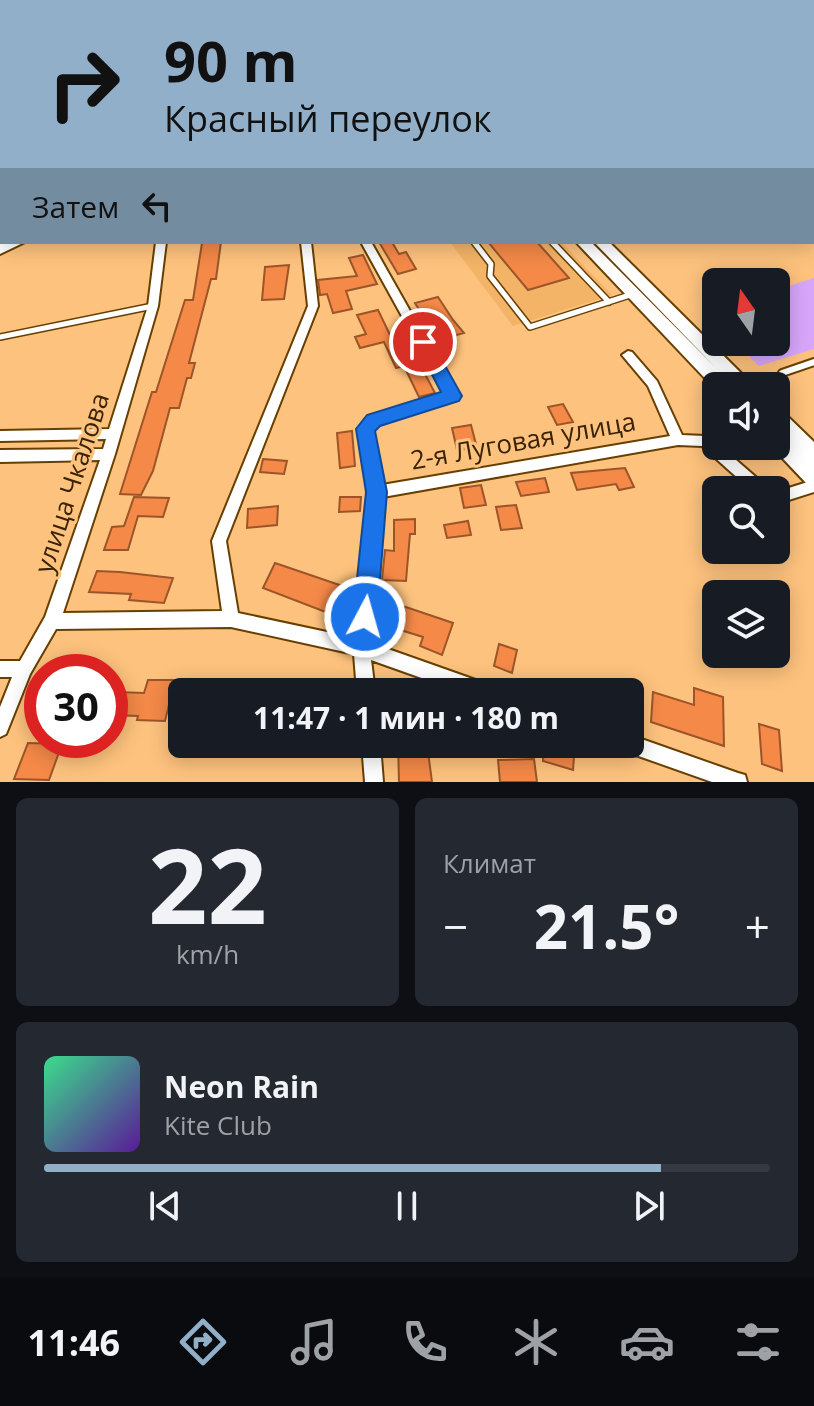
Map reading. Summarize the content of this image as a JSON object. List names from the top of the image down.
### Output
{
  "streets": {
    "street": ["2-я Луговая улица", "улица Чкалова"]
  },
  "north": "top",
  "page": {
    "turn": ["90 m", "Красный переулок"],
    "then": "Затем",
    "limit": "30",
    "trip": "11:47 · 1 мин · 180 m",
    "tile": [
      ["22", "km/h"],
      "Климат"
    ],
    "heat": ["−", "21.5°", "+"],
    "song": ["Neon Rain", "Kite Club"],
    "tabs": "11:46"
  }
}
